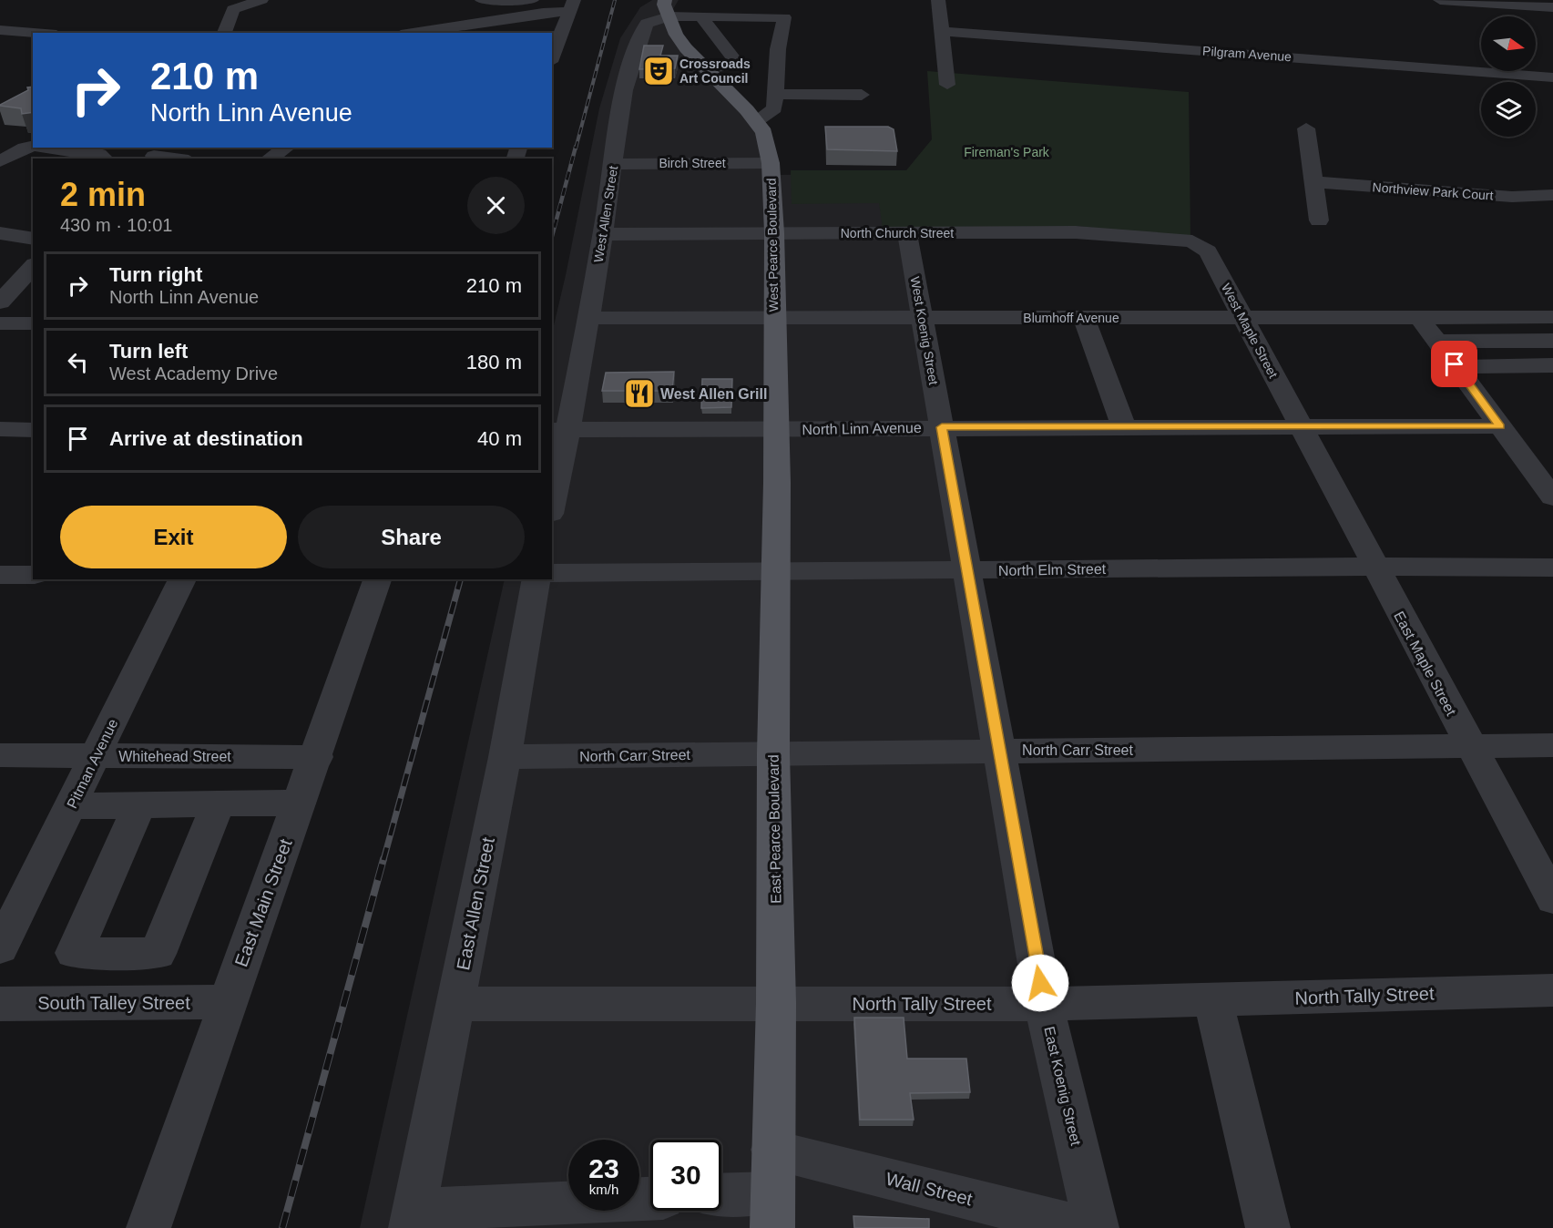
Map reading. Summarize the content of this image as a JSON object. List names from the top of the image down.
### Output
{
  "streets": {
    "main road": ["West Pearce Boulevard", "East Pearce Boulevard"],
    "street": [
      "Pilgram Avenue",
      "Birch Street",
      "Northview Park Court",
      "West Allen Street",
      "North Church Street",
      "Blumhoff Avenue",
      "West Koenig Street",
      "West Maple Street",
      "North Linn Avenue",
      "North Elm Street",
      "East Maple Street",
      "North Carr Street",
      "Whitehead Street",
      "Pitman Avenue",
      "East Main Street",
      "East Allen Street",
      "North Tally Street",
      "South Talley Street",
      "East Koenig Street",
      "Wall Street"
    ]
  },
  "crossings": [
    ["Birch Street", "West Allen Street"],
    ["Birch Street", "West Pearce Boulevard"],
    ["West Allen Street", "North Church Street"],
    ["West Allen Street", "West Pearce Boulevard"],
    ["West Allen Street", "North Linn Avenue"],
    ["North Church Street", "West Pearce Boulevard"],
    ["North Church Street", "West Koenig Street"],
    ["North Church Street", "West Maple Street"],
    ["West Pearce Boulevard", "Blumhoff Avenue"],
    ["West Pearce Boulevard", "North Linn Avenue"],
    ["West Pearce Boulevard", "East Pearce Boulevard"],
    ["Blumhoff Avenue", "West Koenig Street"],
    ["Blumhoff Avenue", "West Maple Street"],
    ["West Koenig Street", "North Linn Avenue"],
    ["West Koenig Street", "East Koenig Street"],
    ["West Maple Street", "North Linn Avenue"],
    ["West Maple Street", "East Maple Street"],
    ["North Linn Avenue", "East Maple Street"],
    ["North Linn Avenue", "East Pearce Boulevard"],
    ["North Linn Avenue", "East Koenig Street"],
    ["North Elm Street", "East Maple Street"],
    ["North Elm Street", "East Pearce Boulevard"],
    ["North Elm Street", "East Koenig Street"],
    ["East Maple Street", "North Carr Street"],
    ["North Carr Street", "East Pearce Boulevard"],
    ["North Carr Street", "East Allen Street"],
    ["North Carr Street", "East Koenig Street"],
    ["Whitehead Street", "Pitman Avenue"],
    ["Whitehead Street", "East Main Street"],
    ["East Pearce Boulevard", "North Tally Street"],
    ["East Pearce Boulevard", "Wall Street"],
    ["East Main Street", "South Talley Street"],
    ["East Allen Street", "North Tally Street"],
    ["North Tally Street", "East Koenig Street"]
  ],
  "parks": ["Fireman's Park"],
  "places": {
    "theatre": ["Crossroads Art Council"],
    "restaurant": ["West Allen Grill"]
  },
  "north": "right",
  "page": {
    "turn": ["210 m", "North Linn Avenue"],
    "heading": ["2 min", "430 m · 10:01"],
    "list": [
      {
        "name": "Turn right",
        "note": "North Linn Avenue",
        "value": "210 m"
      },
      {
        "name": "Turn left",
        "note": "West Academy Drive",
        "value": "180 m"
      },
      {
        "name": "Arrive at destination",
        "value": "40 m"
      }
    ],
    "buttons": ["Exit", "Share"],
    "speed": "23 km/h",
    "limit": "30"
  }
}
